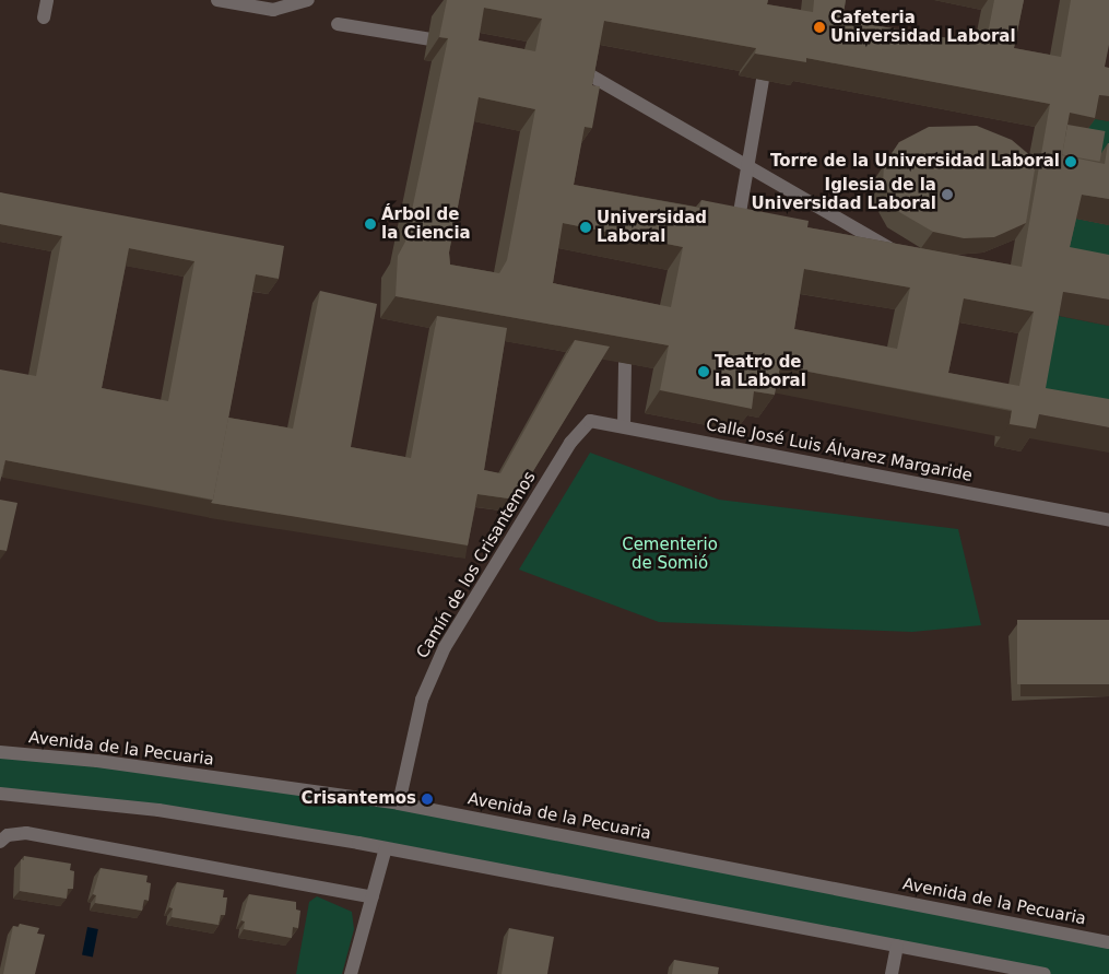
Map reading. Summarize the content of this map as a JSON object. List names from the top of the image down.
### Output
{
  "streets": {
    "street": ["Calle José Luis Álvarez Margaride", "Camín de los Crisantemos", "Avenida de la Pecuaria"]
  },
  "crossings": [
    ["Calle José Luis Álvarez Margaride", "Camín de los Crisantemos"],
    ["Camín de los Crisantemos", "Avenida de la Pecuaria"]
  ],
  "parks": ["Cementerio de Somió"],
  "places": [
    "Cafeteria Universidad Laboral",
    "Torre de la Universidad Laboral",
    "Iglesia de la Universidad Laboral",
    "Árbol de la Ciencia",
    "Universidad Laboral",
    "Teatro de la Laboral",
    "Crisantemos"
  ]
}
